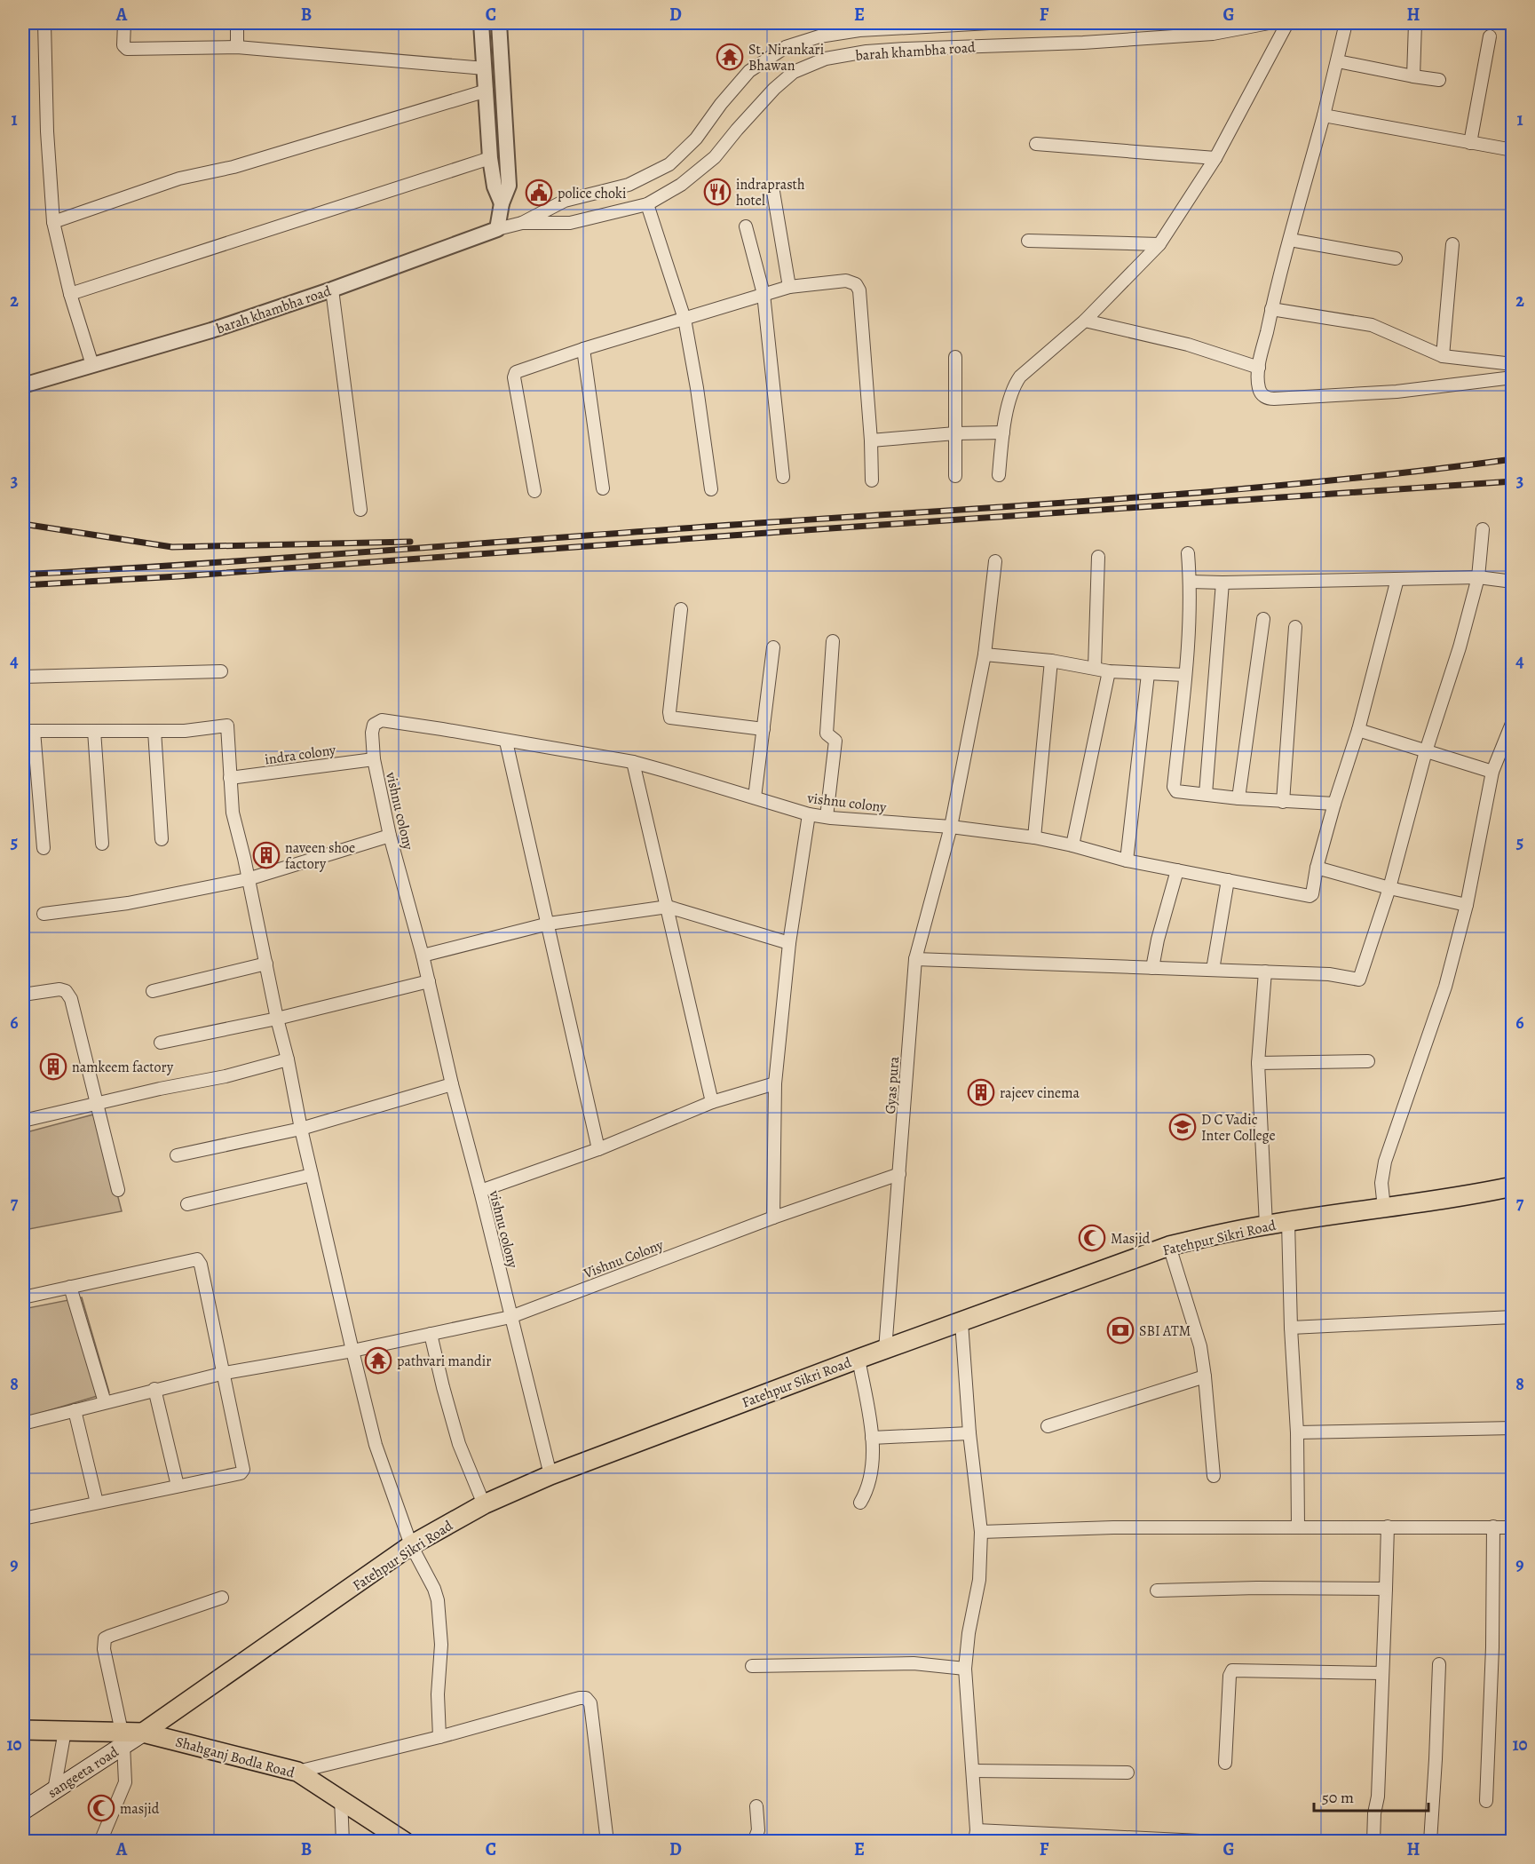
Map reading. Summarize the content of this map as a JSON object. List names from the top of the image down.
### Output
{
  "streets": {
    "main road": ["Fatehpur Sikri Road", "Shahganj Bodla Road", "sangeeta road"],
    "street": [
      "barah khambha road",
      "indra colony",
      "vishnu colony",
      "Gyas pura",
      "Vishnu Colony"
    ]
  },
  "crossings": [
    ["indra colony", "vishnu colony"],
    ["vishnu colony", "Gyas pura"],
    ["vishnu colony", "Fatehpur Sikri Road"],
    ["vishnu colony", "Vishnu Colony"],
    ["Gyas pura", "Fatehpur Sikri Road"],
    ["Gyas pura", "Vishnu Colony"],
    ["Fatehpur Sikri Road", "Shahganj Bodla Road"],
    ["Shahganj Bodla Road", "sangeeta road"]
  ],
  "places": {
    "temple": ["St. Nirankari Bhawan", "pathvari mandir"],
    "restaurant": ["indraprasth hotel"],
    "public building": ["police choki"],
    "building": ["naveen shoe factory", "namkeem factory", "rajeev cinema"],
    "school or university": ["D C Vadic Inter College"],
    "mosque": ["Masjid", "masjid"],
    "bank": ["SBI ATM"]
  },
  "scale_bar": "50 m",
  "grid": {
    "columns": [
      "A",
      "B",
      "C",
      "D",
      "E",
      "F",
      "G",
      "H"
    ],
    "rows": [
      "1",
      "2",
      "3",
      "4",
      "5",
      "6",
      "7",
      "8",
      "9",
      "10"
    ]
  }
}
